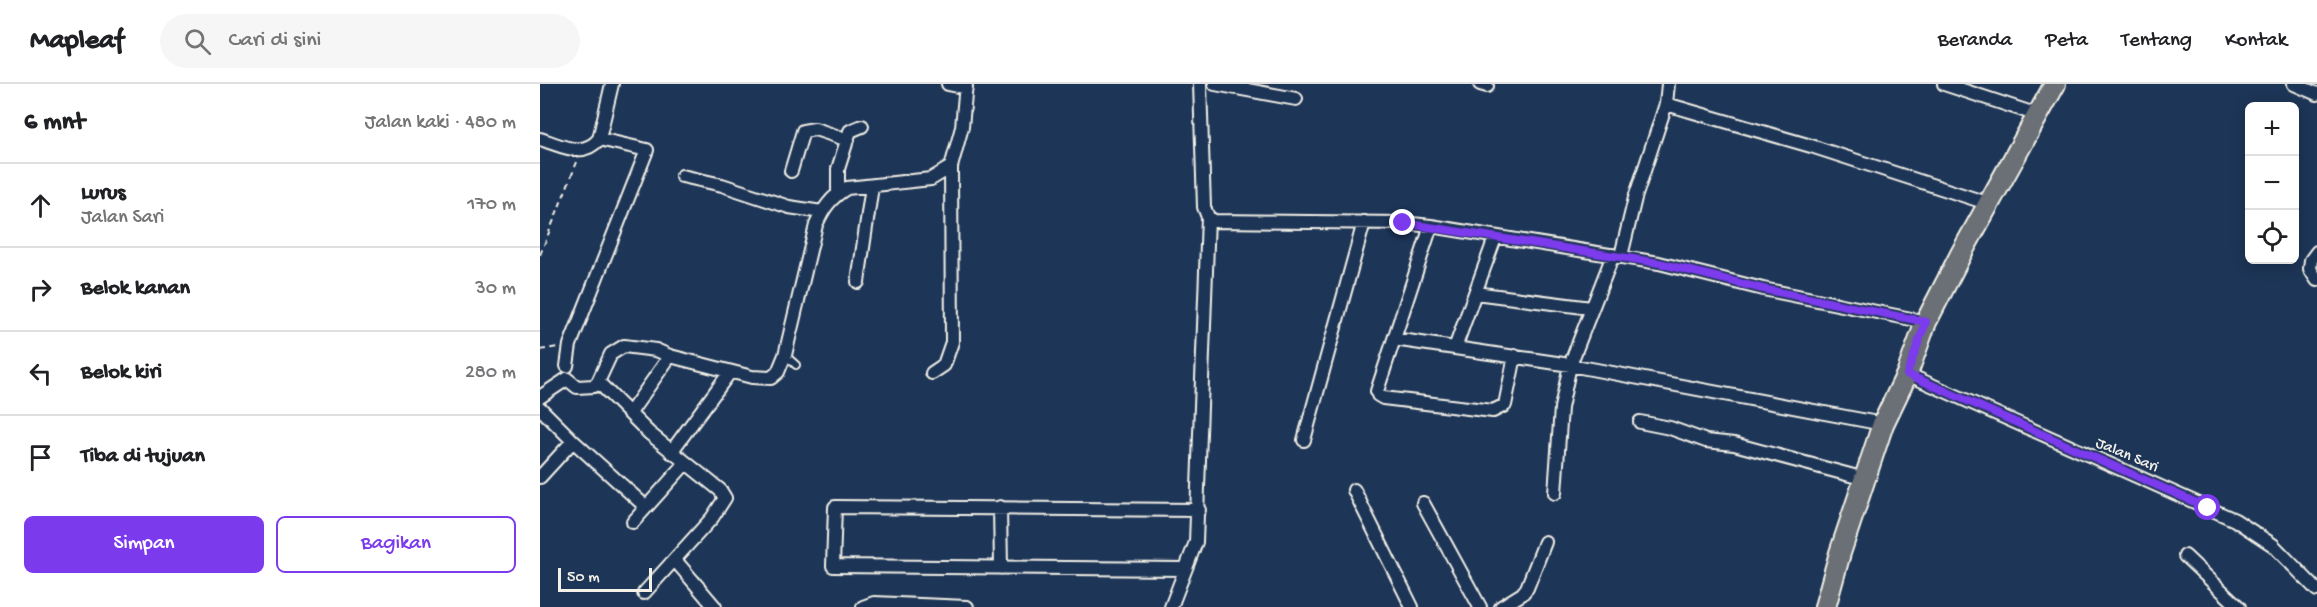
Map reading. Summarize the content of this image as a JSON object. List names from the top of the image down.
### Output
{
  "streets": {
    "street": ["Jalan Sari"]
  },
  "scale_bar": "50 m",
  "page": {
    "header": "Mapleaf",
    "search": "Cari di sini",
    "nav": [
      "Beranda",
      "Peta",
      "Tentang",
      "Kontak"
    ],
    "heading": ["6 mnt", "Jalan kaki · 480 m"],
    "map_buttons": ["+", "−"],
    "list": [
      ["Lurus", "Jalan Sari", "170 m"],
      ["Belok kanan", "30 m"],
      ["Belok kiri", "280 m"],
      "Tiba di tujuan"
    ],
    "buttons": ["Simpan", "Bagikan"],
    "scale": "50 m"
  }
}
